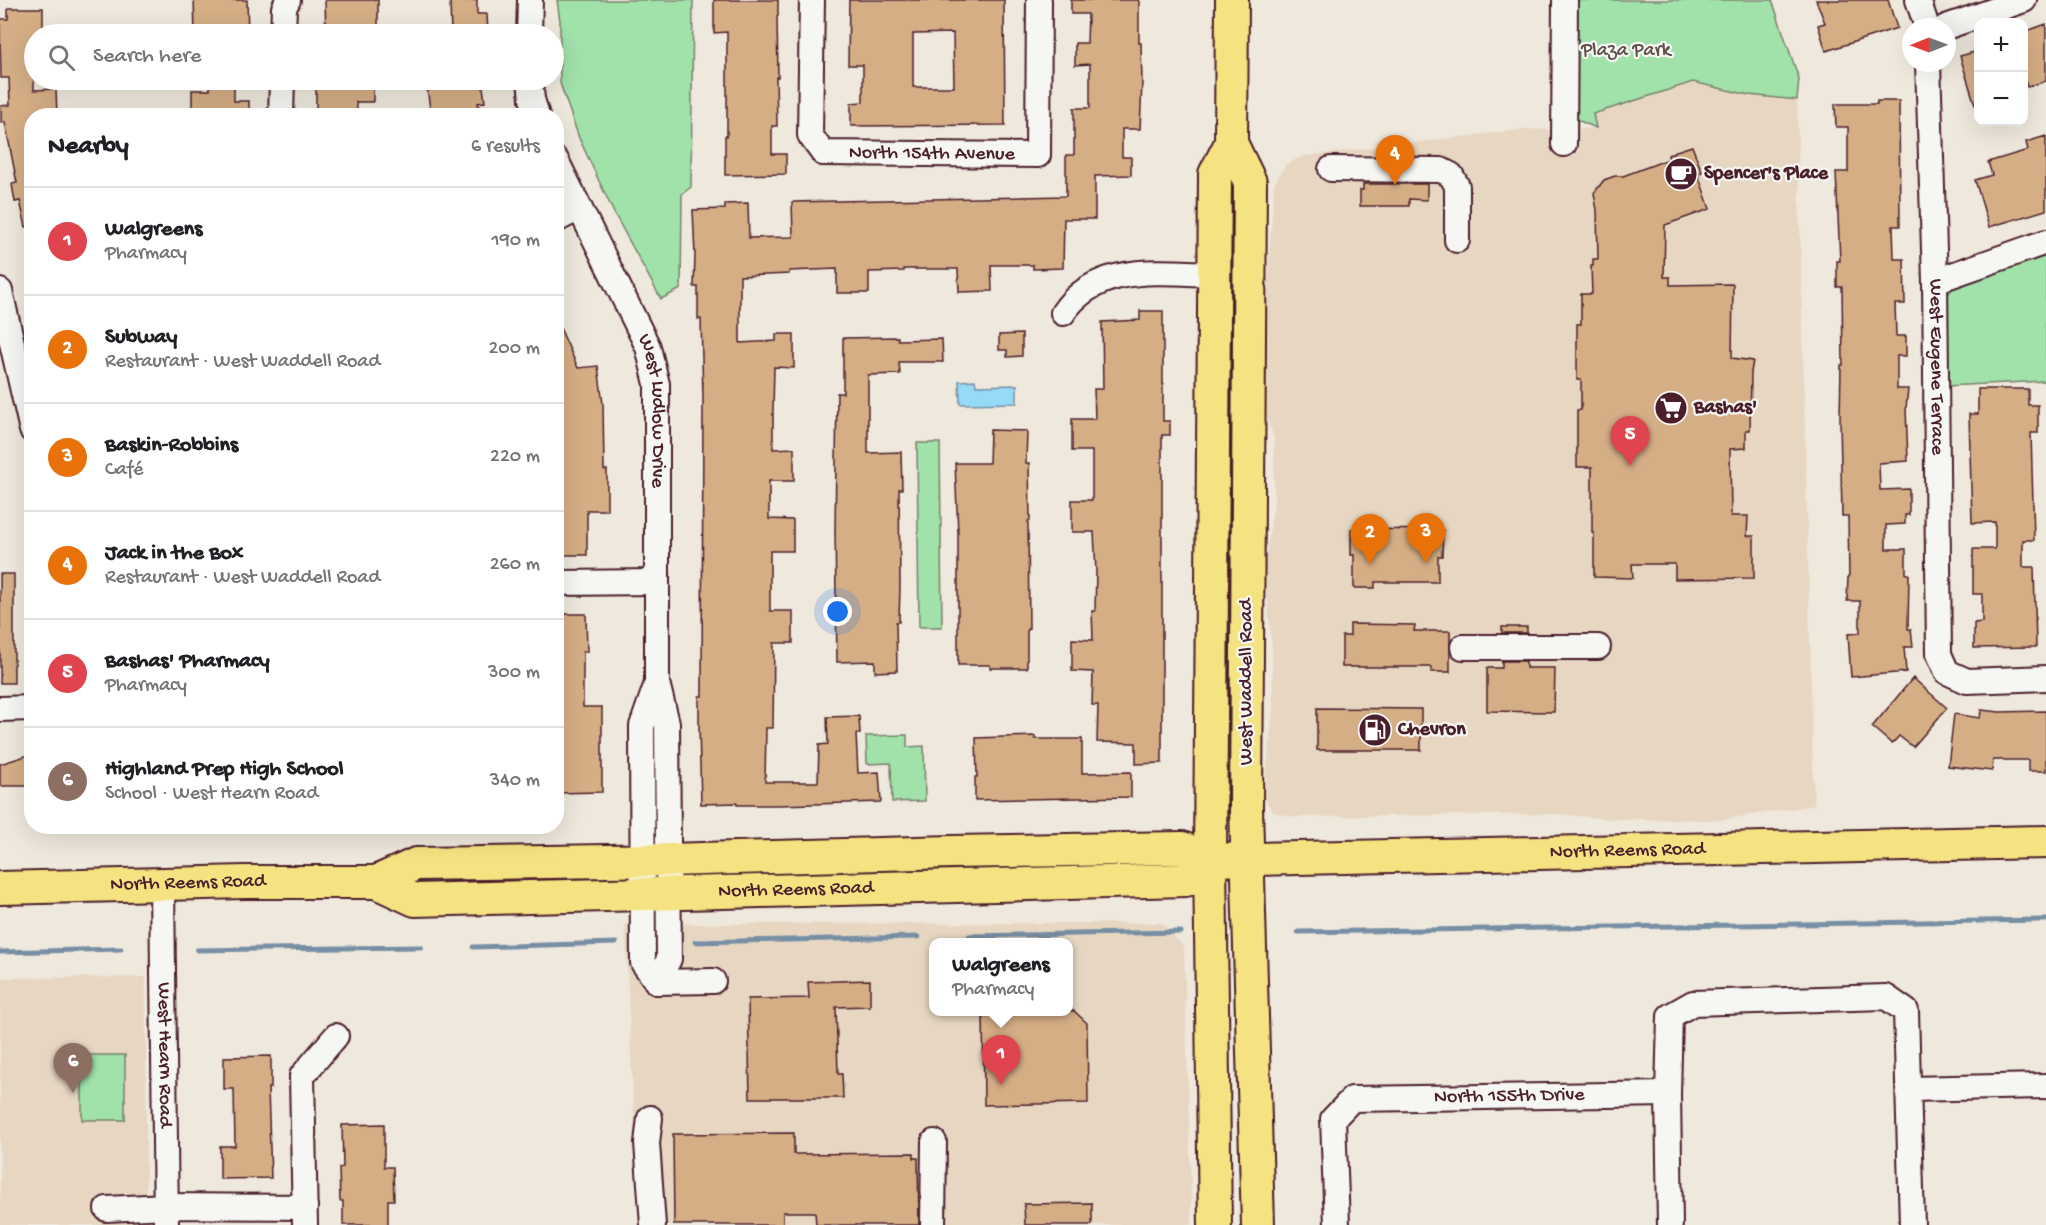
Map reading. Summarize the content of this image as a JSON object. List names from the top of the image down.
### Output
{
  "streets": {
    "main road": ["West Waddell Road", "North Reems Road"],
    "street": [
      "North 154th Avenue",
      "West Eugene Terrace",
      "West Ludlow Drive",
      "West Hearn Road",
      "North 155th Drive"
    ]
  },
  "crossings": [
    ["West Ludlow Drive", "North Reems Road"],
    ["West Waddell Road", "North Reems Road"],
    ["North Reems Road", "West Hearn Road"]
  ],
  "parks": ["Plaza Park"],
  "places": {
    "cafe": ["Spencer's Place"],
    "supermarket": ["Bashas'"],
    "fuel station": ["Chevron"]
  },
  "north": "left",
  "page": {
    "map_buttons": ["+", "−"],
    "search": "Search here",
    "heading": ["Nearby", "6 results"],
    "pins": [
      "4",
      "5",
      "3",
      "2",
      "1",
      "6"
    ],
    "list": [
      {
        "mark": "1",
        "name": "Walgreens",
        "note": "Pharmacy",
        "value": "190 m"
      },
      {
        "mark": "2",
        "name": "Subway",
        "note": "Restaurant · West Waddell Road",
        "value": "200 m"
      },
      {
        "mark": "3",
        "name": "Baskin-Robbins",
        "note": "Café",
        "value": "220 m"
      },
      {
        "mark": "4",
        "name": "Jack in the Box",
        "note": "Restaurant · West Waddell Road",
        "value": "260 m"
      },
      {
        "mark": "5",
        "name": "Bashas' Pharmacy",
        "note": "Pharmacy",
        "value": "300 m"
      },
      {
        "mark": "6",
        "name": "Highland Prep High School",
        "note": "School · West Hearn Road",
        "value": "340 m"
      }
    ],
    "popup": ["Walgreens", "Pharmacy"]
  }
}
